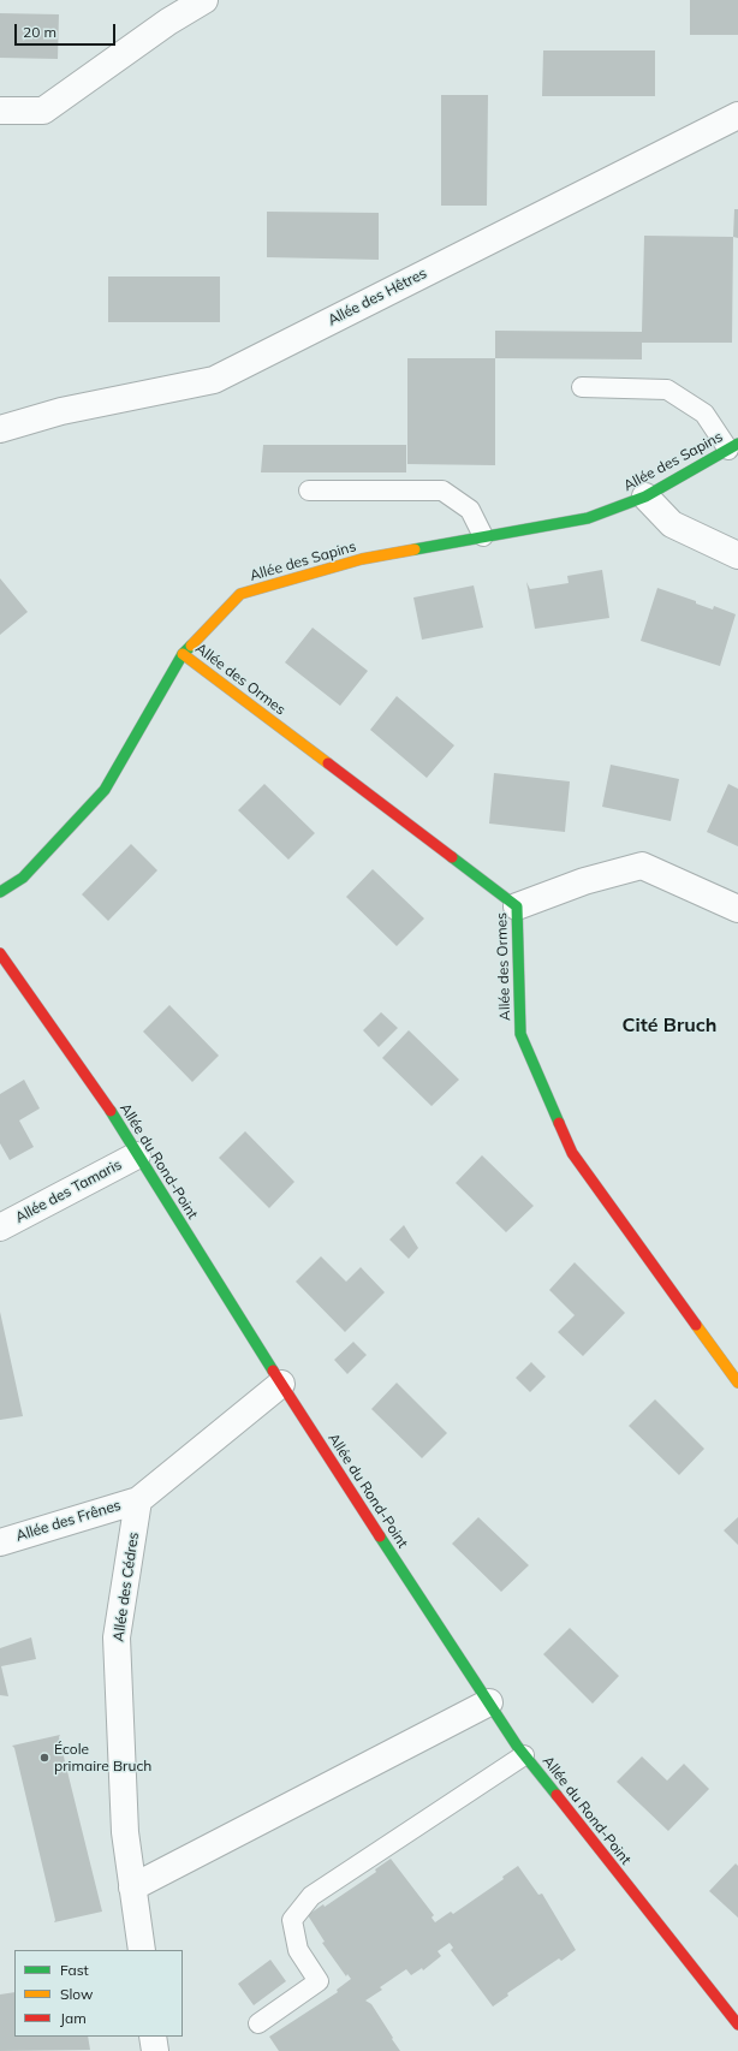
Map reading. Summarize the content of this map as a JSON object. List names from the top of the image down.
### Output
{
  "streets": {
    "street": [
      "Allée des Hêtres",
      "Allée des Sapins",
      "Allée des Ormes",
      "Allée du Rond-Point",
      "Allée des Tamaris",
      "Allée des Frênes",
      "Allée des Cédres"
    ]
  },
  "crossings": [
    ["Allée des Sapins", "Allée des Ormes"],
    ["Allée du Rond-Point", "Allée des Tamaris"],
    ["Allée des Frênes", "Allée des Cédres"]
  ],
  "districts": ["Cité Bruch"],
  "places": ["École primaire Bruch"],
  "legend": ["Fast", "Slow", "Jam"],
  "scale_bar": "20 m"
}
